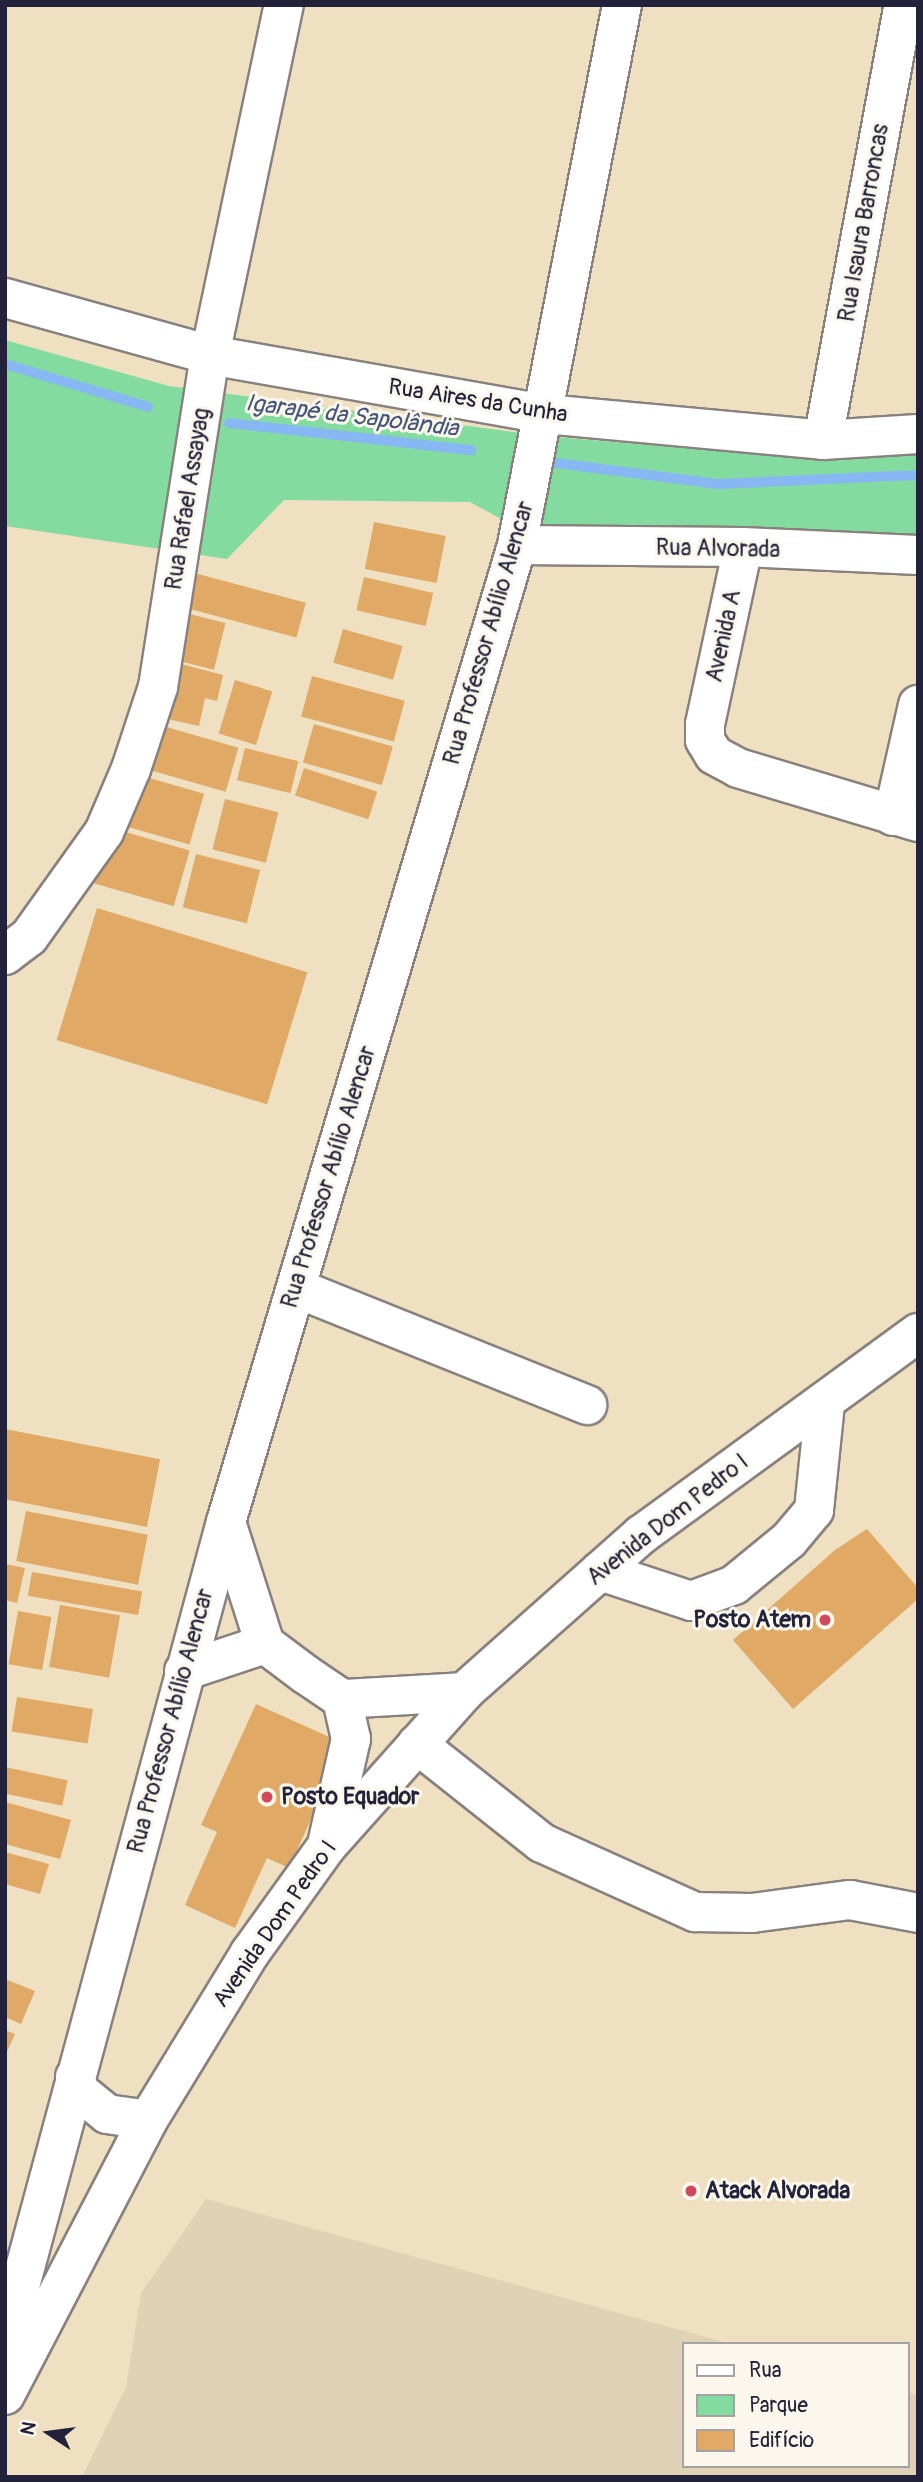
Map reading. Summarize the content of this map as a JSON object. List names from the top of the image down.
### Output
{
  "streets": {
    "street": [
      "Rua Isaura Barroncas",
      "Rua Aires da Cunha",
      "Rua Rafael Assayag",
      "Rua Alvorada",
      "Rua Professor Abílio Alencar",
      "Avenida A",
      "Avenida Dom Pedro I"
    ]
  },
  "crossings": [
    ["Rua Isaura Barroncas", "Rua Aires da Cunha"],
    ["Rua Aires da Cunha", "Rua Rafael Assayag"],
    ["Rua Aires da Cunha", "Rua Professor Abílio Alencar"],
    ["Rua Alvorada", "Rua Professor Abílio Alencar"],
    ["Rua Alvorada", "Avenida A"]
  ],
  "water": ["Igarapé da Sapolândia"],
  "places": ["Posto Atem", "Posto Equador", "Atack Alvorada"],
  "legend": ["Rua", "Parque", "Edifício"],
  "north": "left"
}
